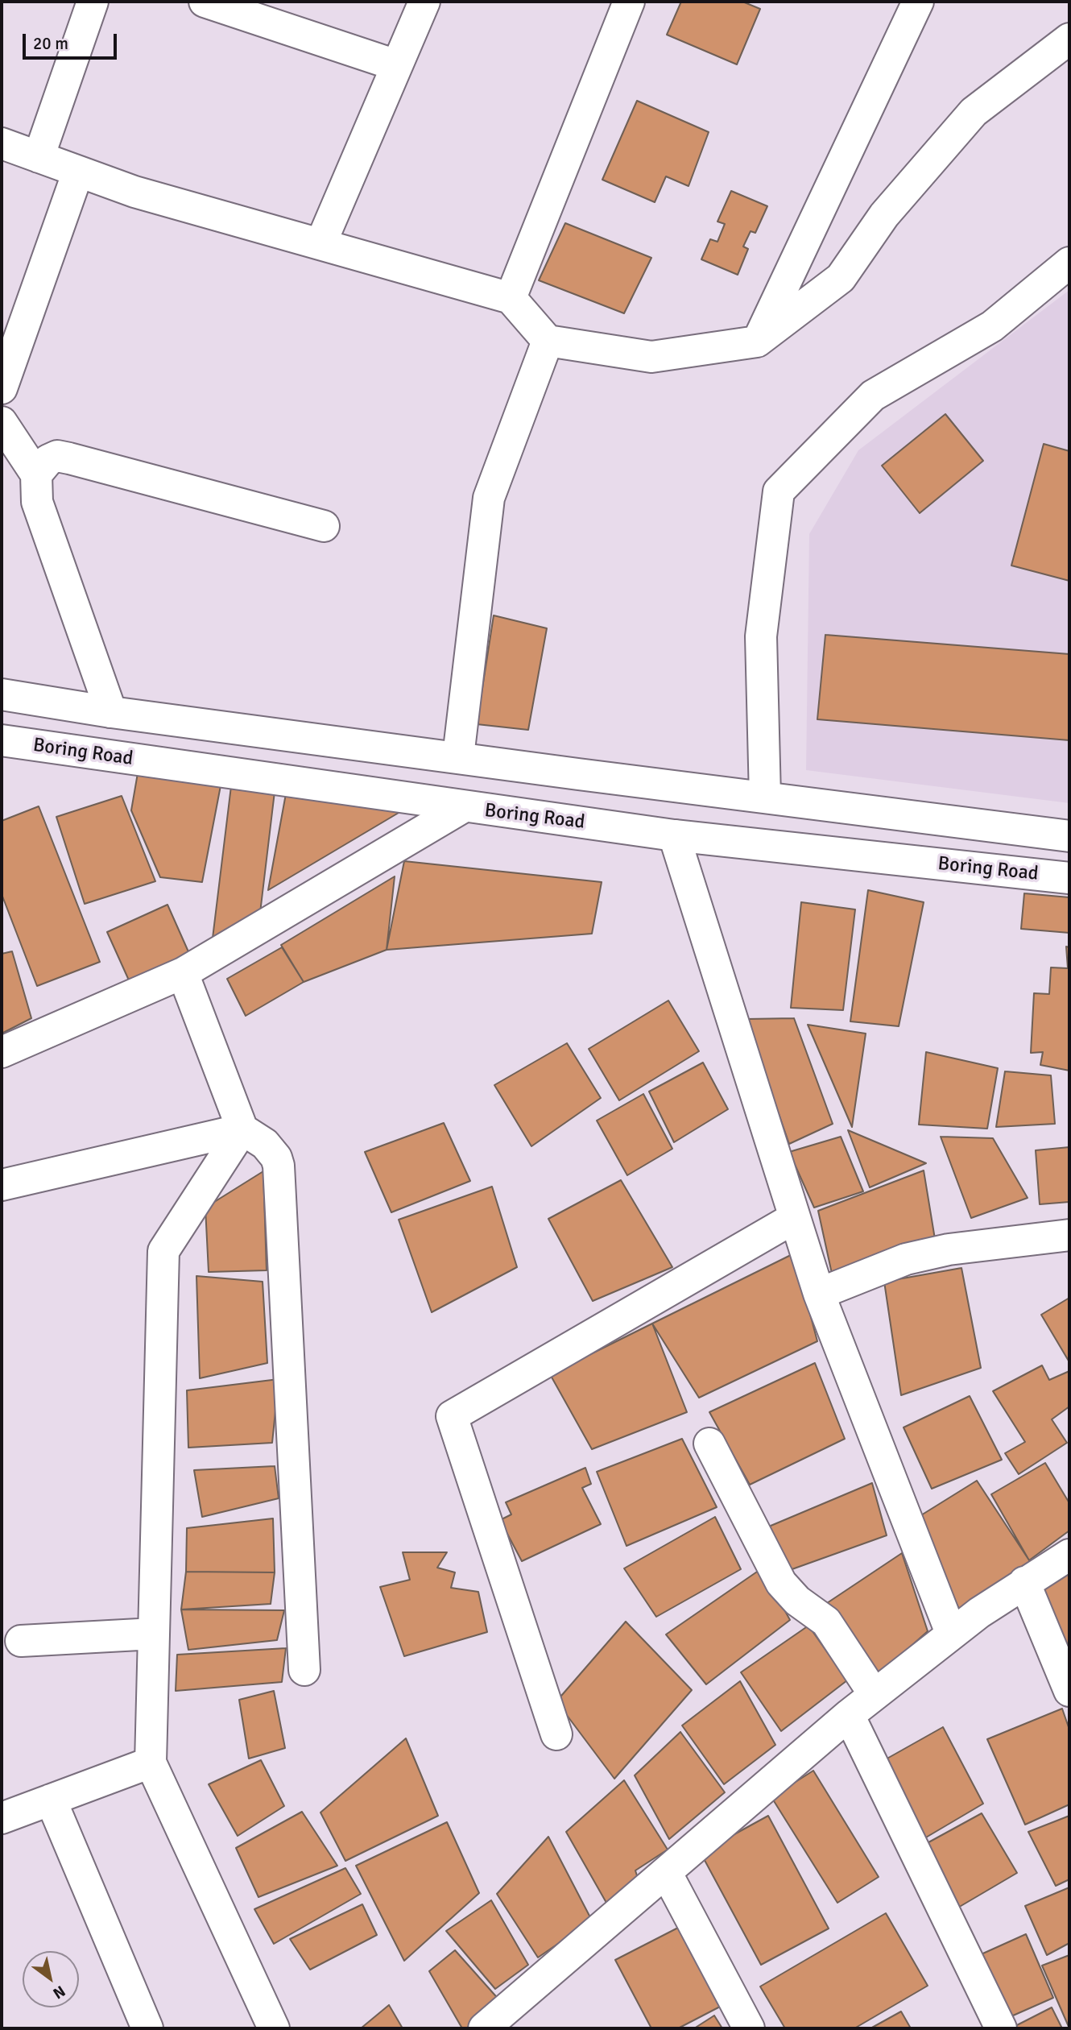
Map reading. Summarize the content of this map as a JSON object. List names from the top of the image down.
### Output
{
  "streets": {
    "street": ["Boring Road"]
  },
  "scale_bar": "20 m",
  "north": "bottom right"
}
